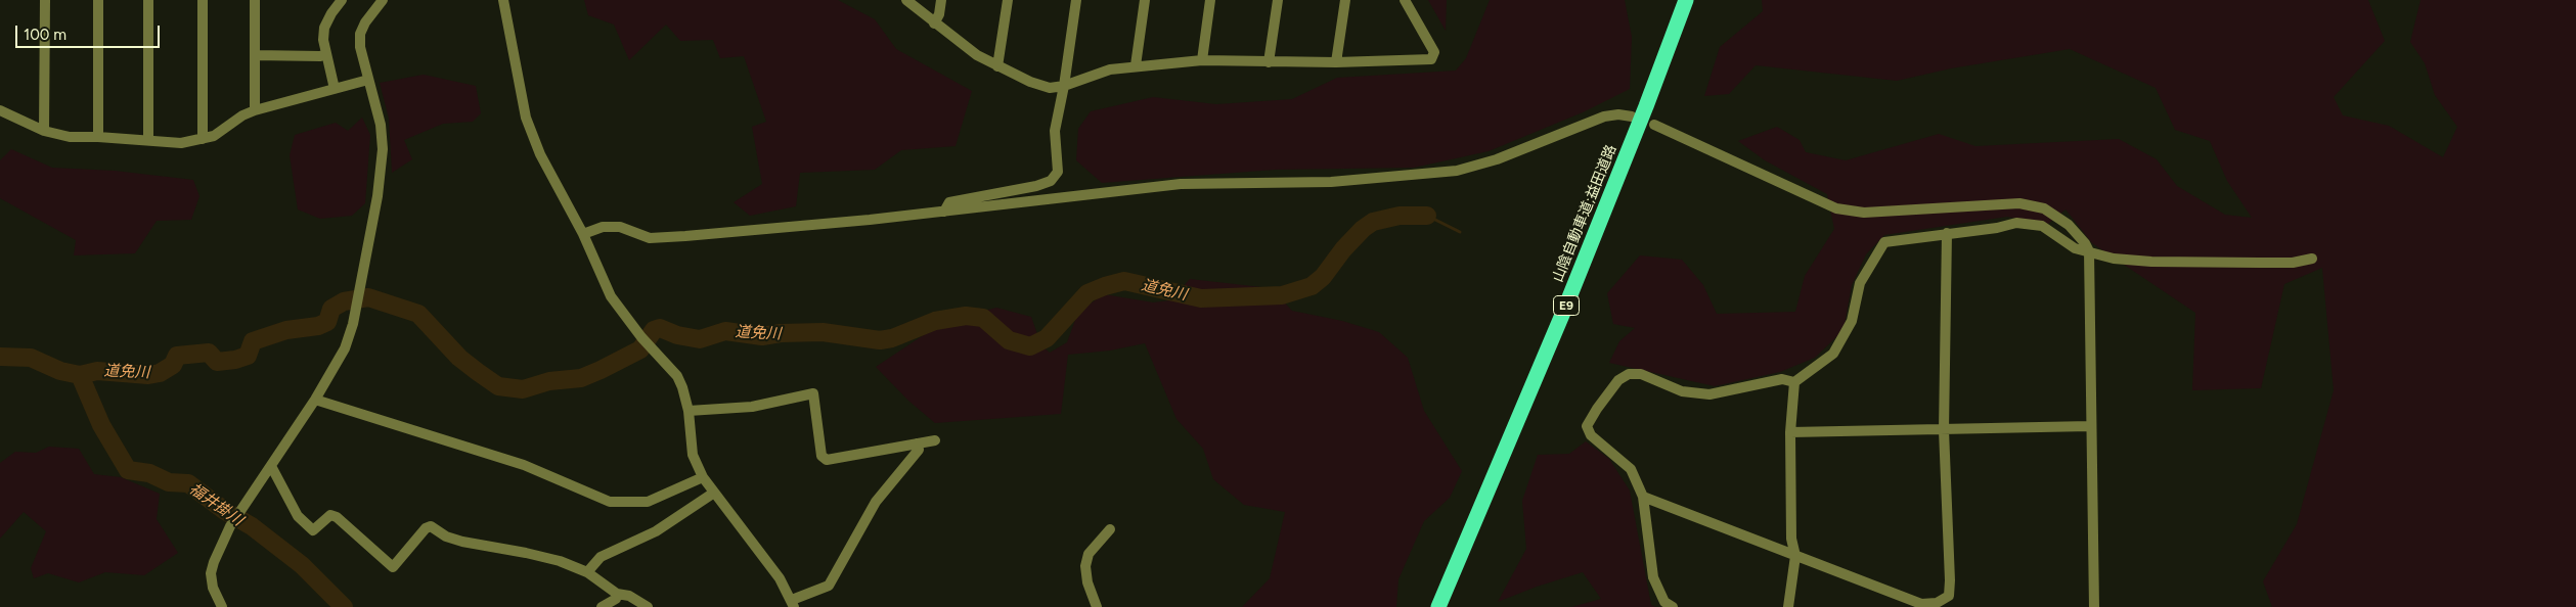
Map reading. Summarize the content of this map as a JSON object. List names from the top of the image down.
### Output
{
  "streets": {
    "highway": ["山陰自動車道;益田道路", "E9"]
  },
  "water": ["道免川", "福井掛川"],
  "scale_bar": "100 m"
}
